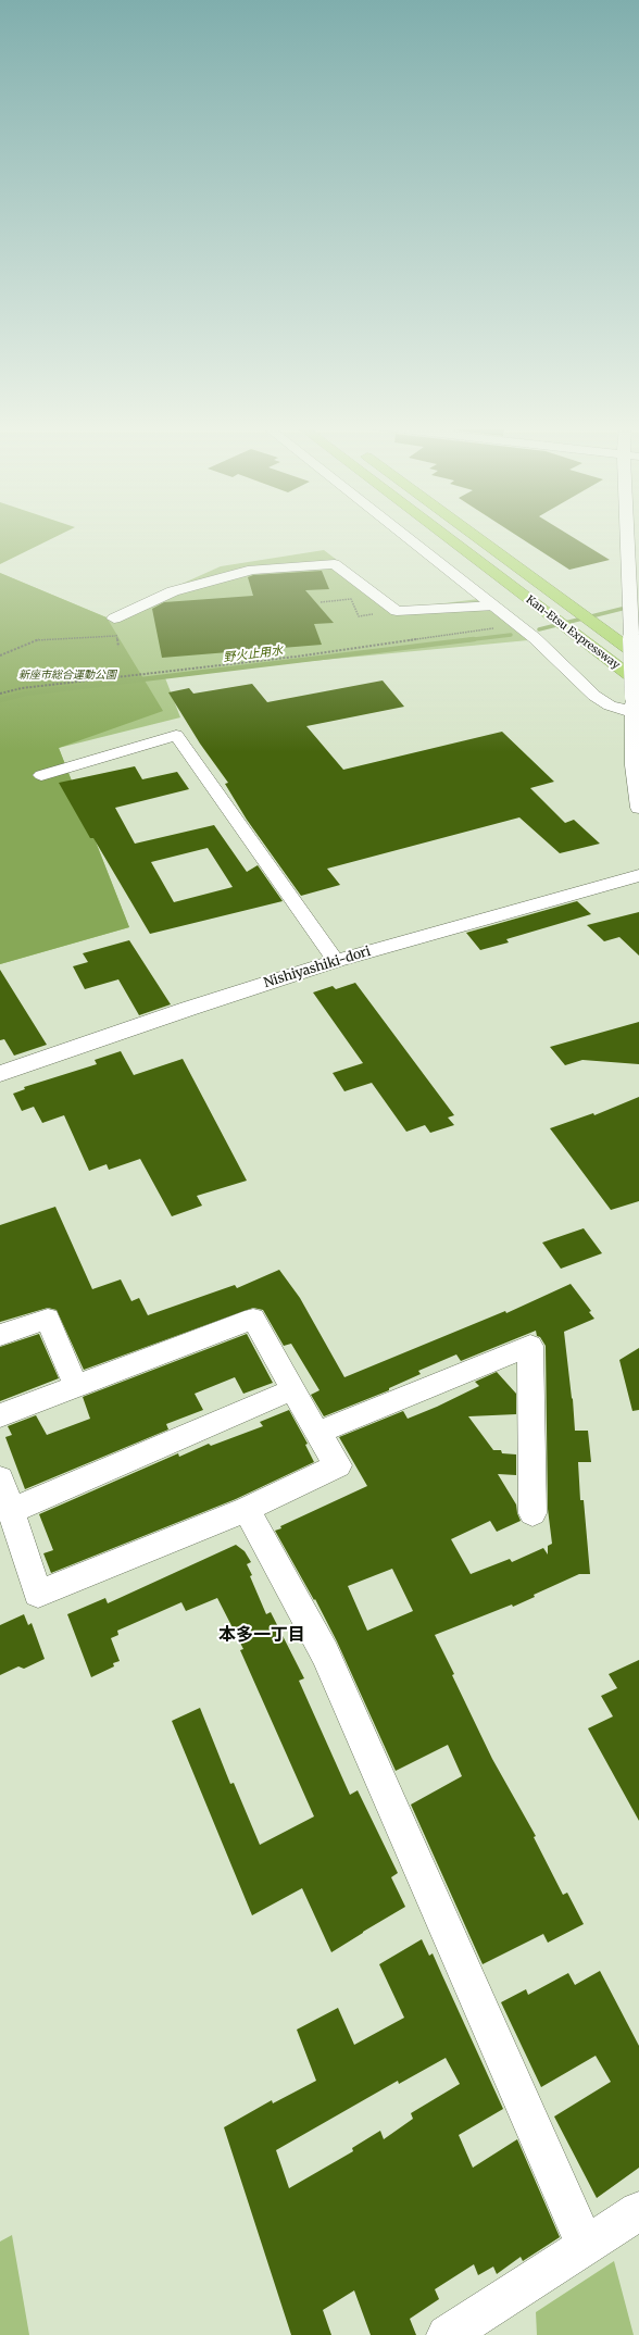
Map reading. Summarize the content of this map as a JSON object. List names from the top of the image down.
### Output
{
  "streets": {
    "highway": ["Kan-Etsu Expressway"],
    "street": ["Nishiyashiki-dori"]
  },
  "districts": ["本多一丁目"],
  "water": ["野火止用水"],
  "parks": ["新座市総合運動公園"]
}
